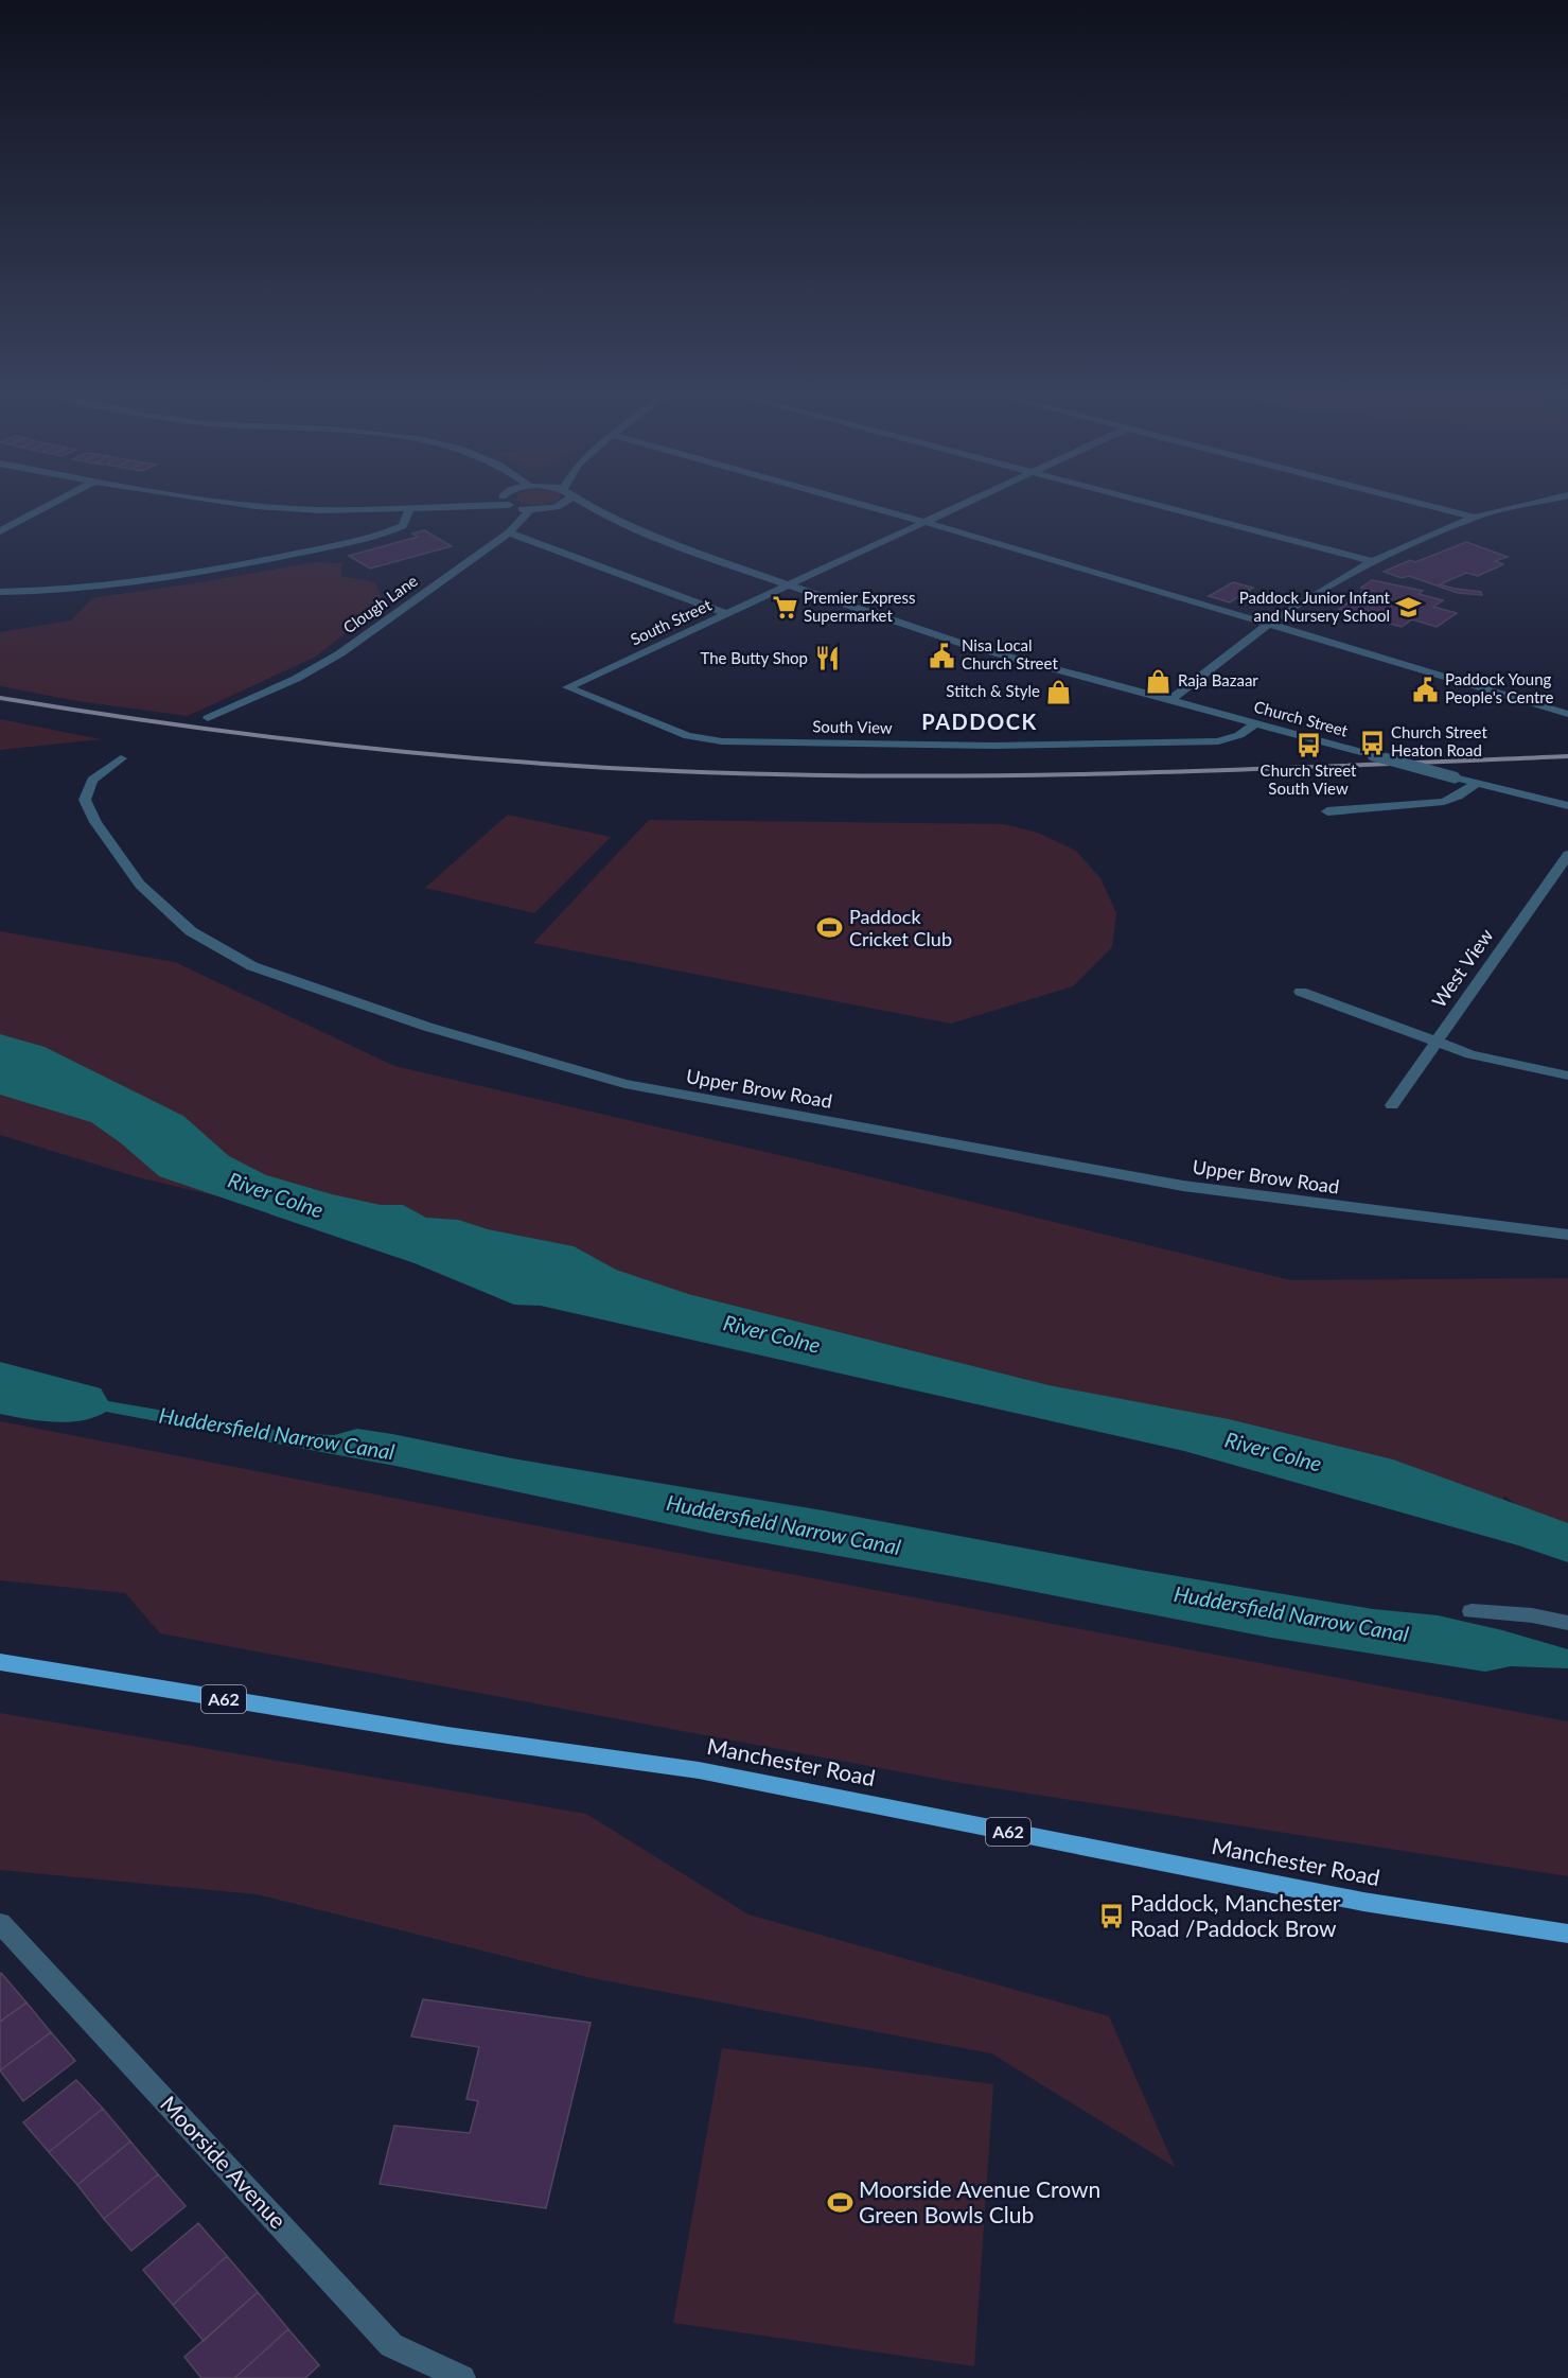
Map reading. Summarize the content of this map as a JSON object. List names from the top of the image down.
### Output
{
  "streets": {
    "main road": ["A62", "Manchester Road"],
    "street": [
      "Clough Lane",
      "South Street",
      "Church Street",
      "South View",
      "West View",
      "Upper Brow Road",
      "Moorside Avenue"
    ]
  },
  "crossings": [
    ["Clough Lane", "Church Street"],
    ["South Street", "Church Street"],
    ["South Street", "South View"],
    ["Church Street", "South View"]
  ],
  "districts": ["PADDOCK"],
  "water": ["River Colne", "Huddersfield Narrow Canal"],
  "places": {
    "supermarket": ["Premier Express Supermarket"],
    "school or university": ["Paddock Junior Infant and Nursery School"],
    "public building": ["Nisa Local Church Street", "Paddock Young People's Centre"],
    "restaurant": ["The Butty Shop"],
    "shop": ["Raja Bazaar", "Stitch & Style"],
    "bus stop": ["Church Street Heaton Road", "Church Street South View", "Paddock, Manchester Road /Paddock Brow"],
    "sports": ["Paddock Cricket Club", "Moorside Avenue Crown Green Bowls Club"]
  }
}
